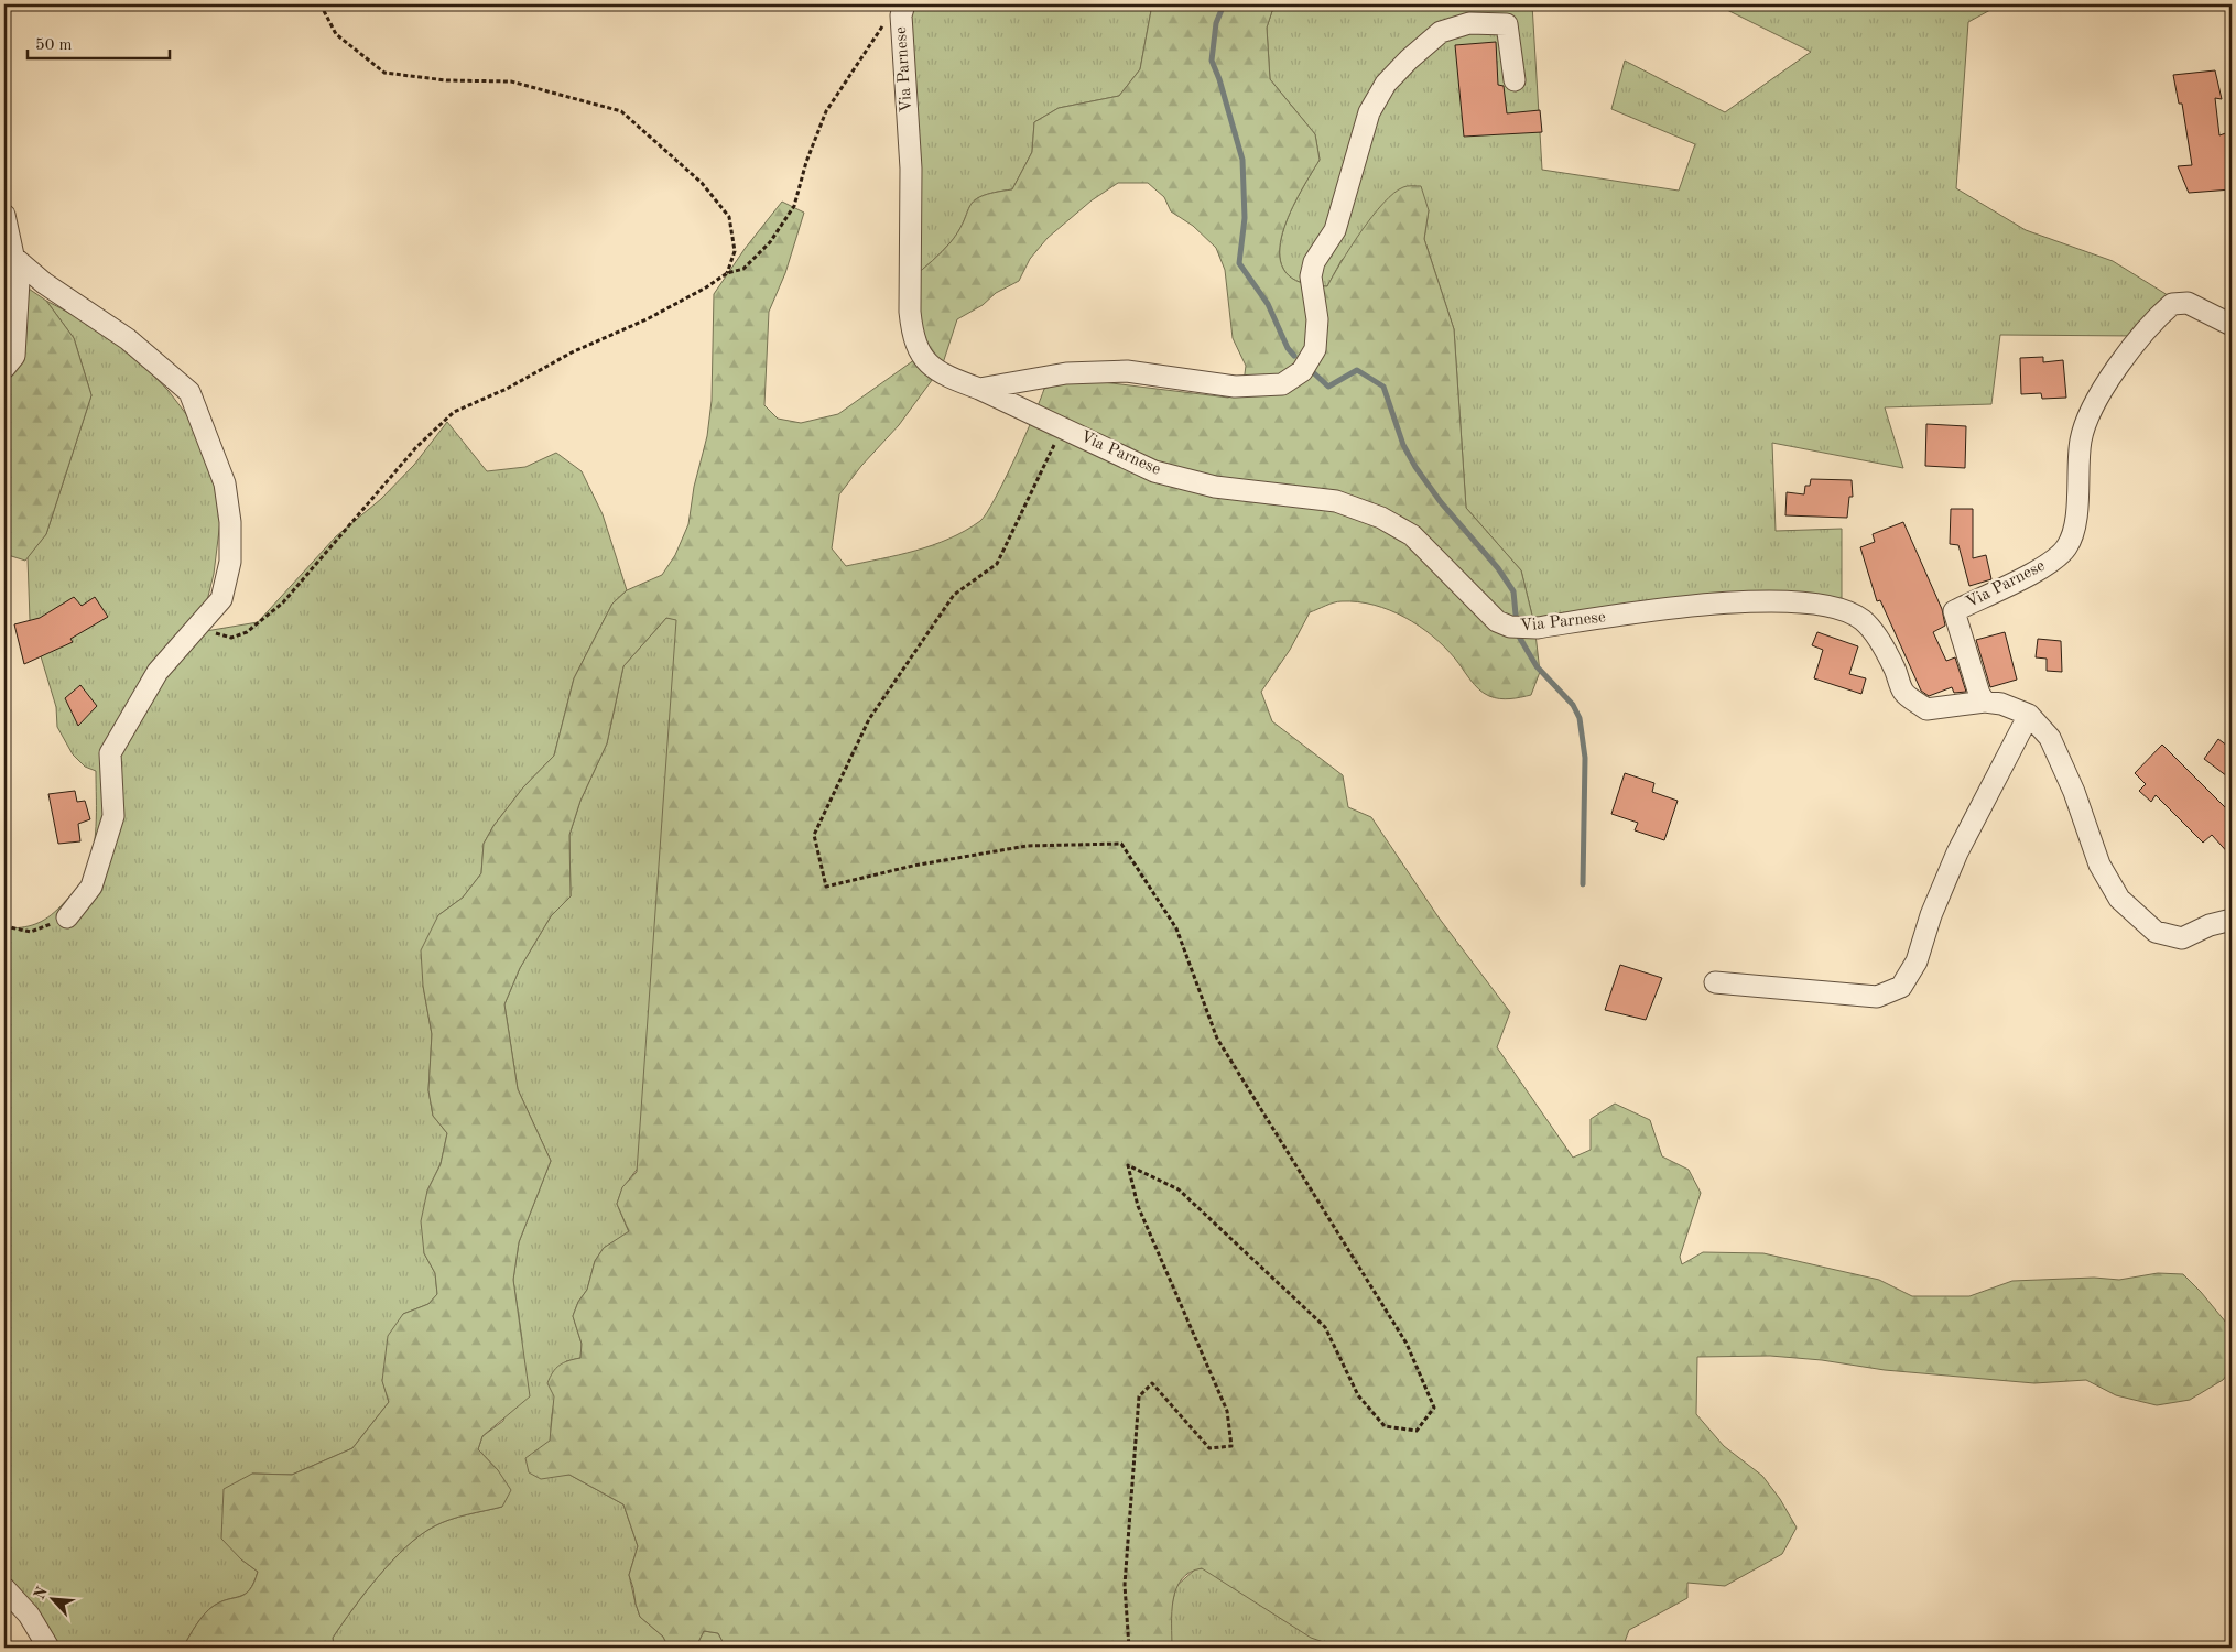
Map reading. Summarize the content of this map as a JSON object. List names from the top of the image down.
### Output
{
  "streets": {
    "street": ["Via Parnese"]
  },
  "scale_bar": "50 m",
  "north": "top left"
}
